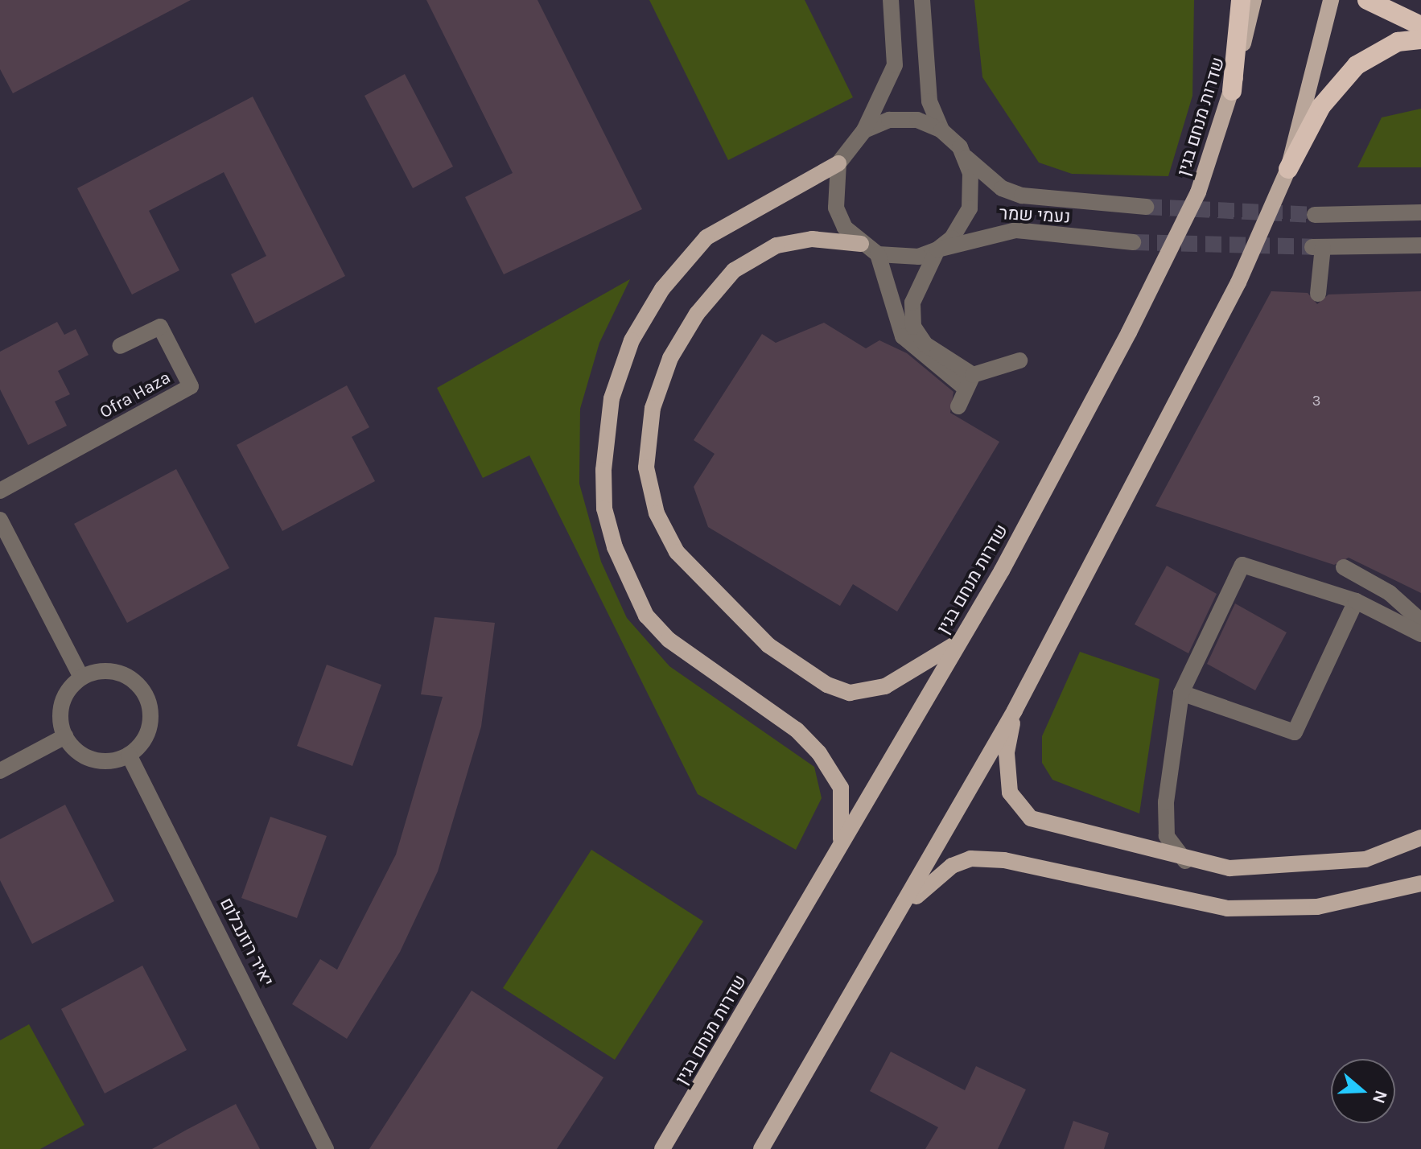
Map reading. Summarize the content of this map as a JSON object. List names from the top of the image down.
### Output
{
  "streets": {
    "main road": ["שדרות מנחם בגין"],
    "street": ["נעמי שמר", "Ofra Haza", "יאיר רוזנבלום"]
  },
  "house_numbers": ["3"],
  "north": "right"
}
